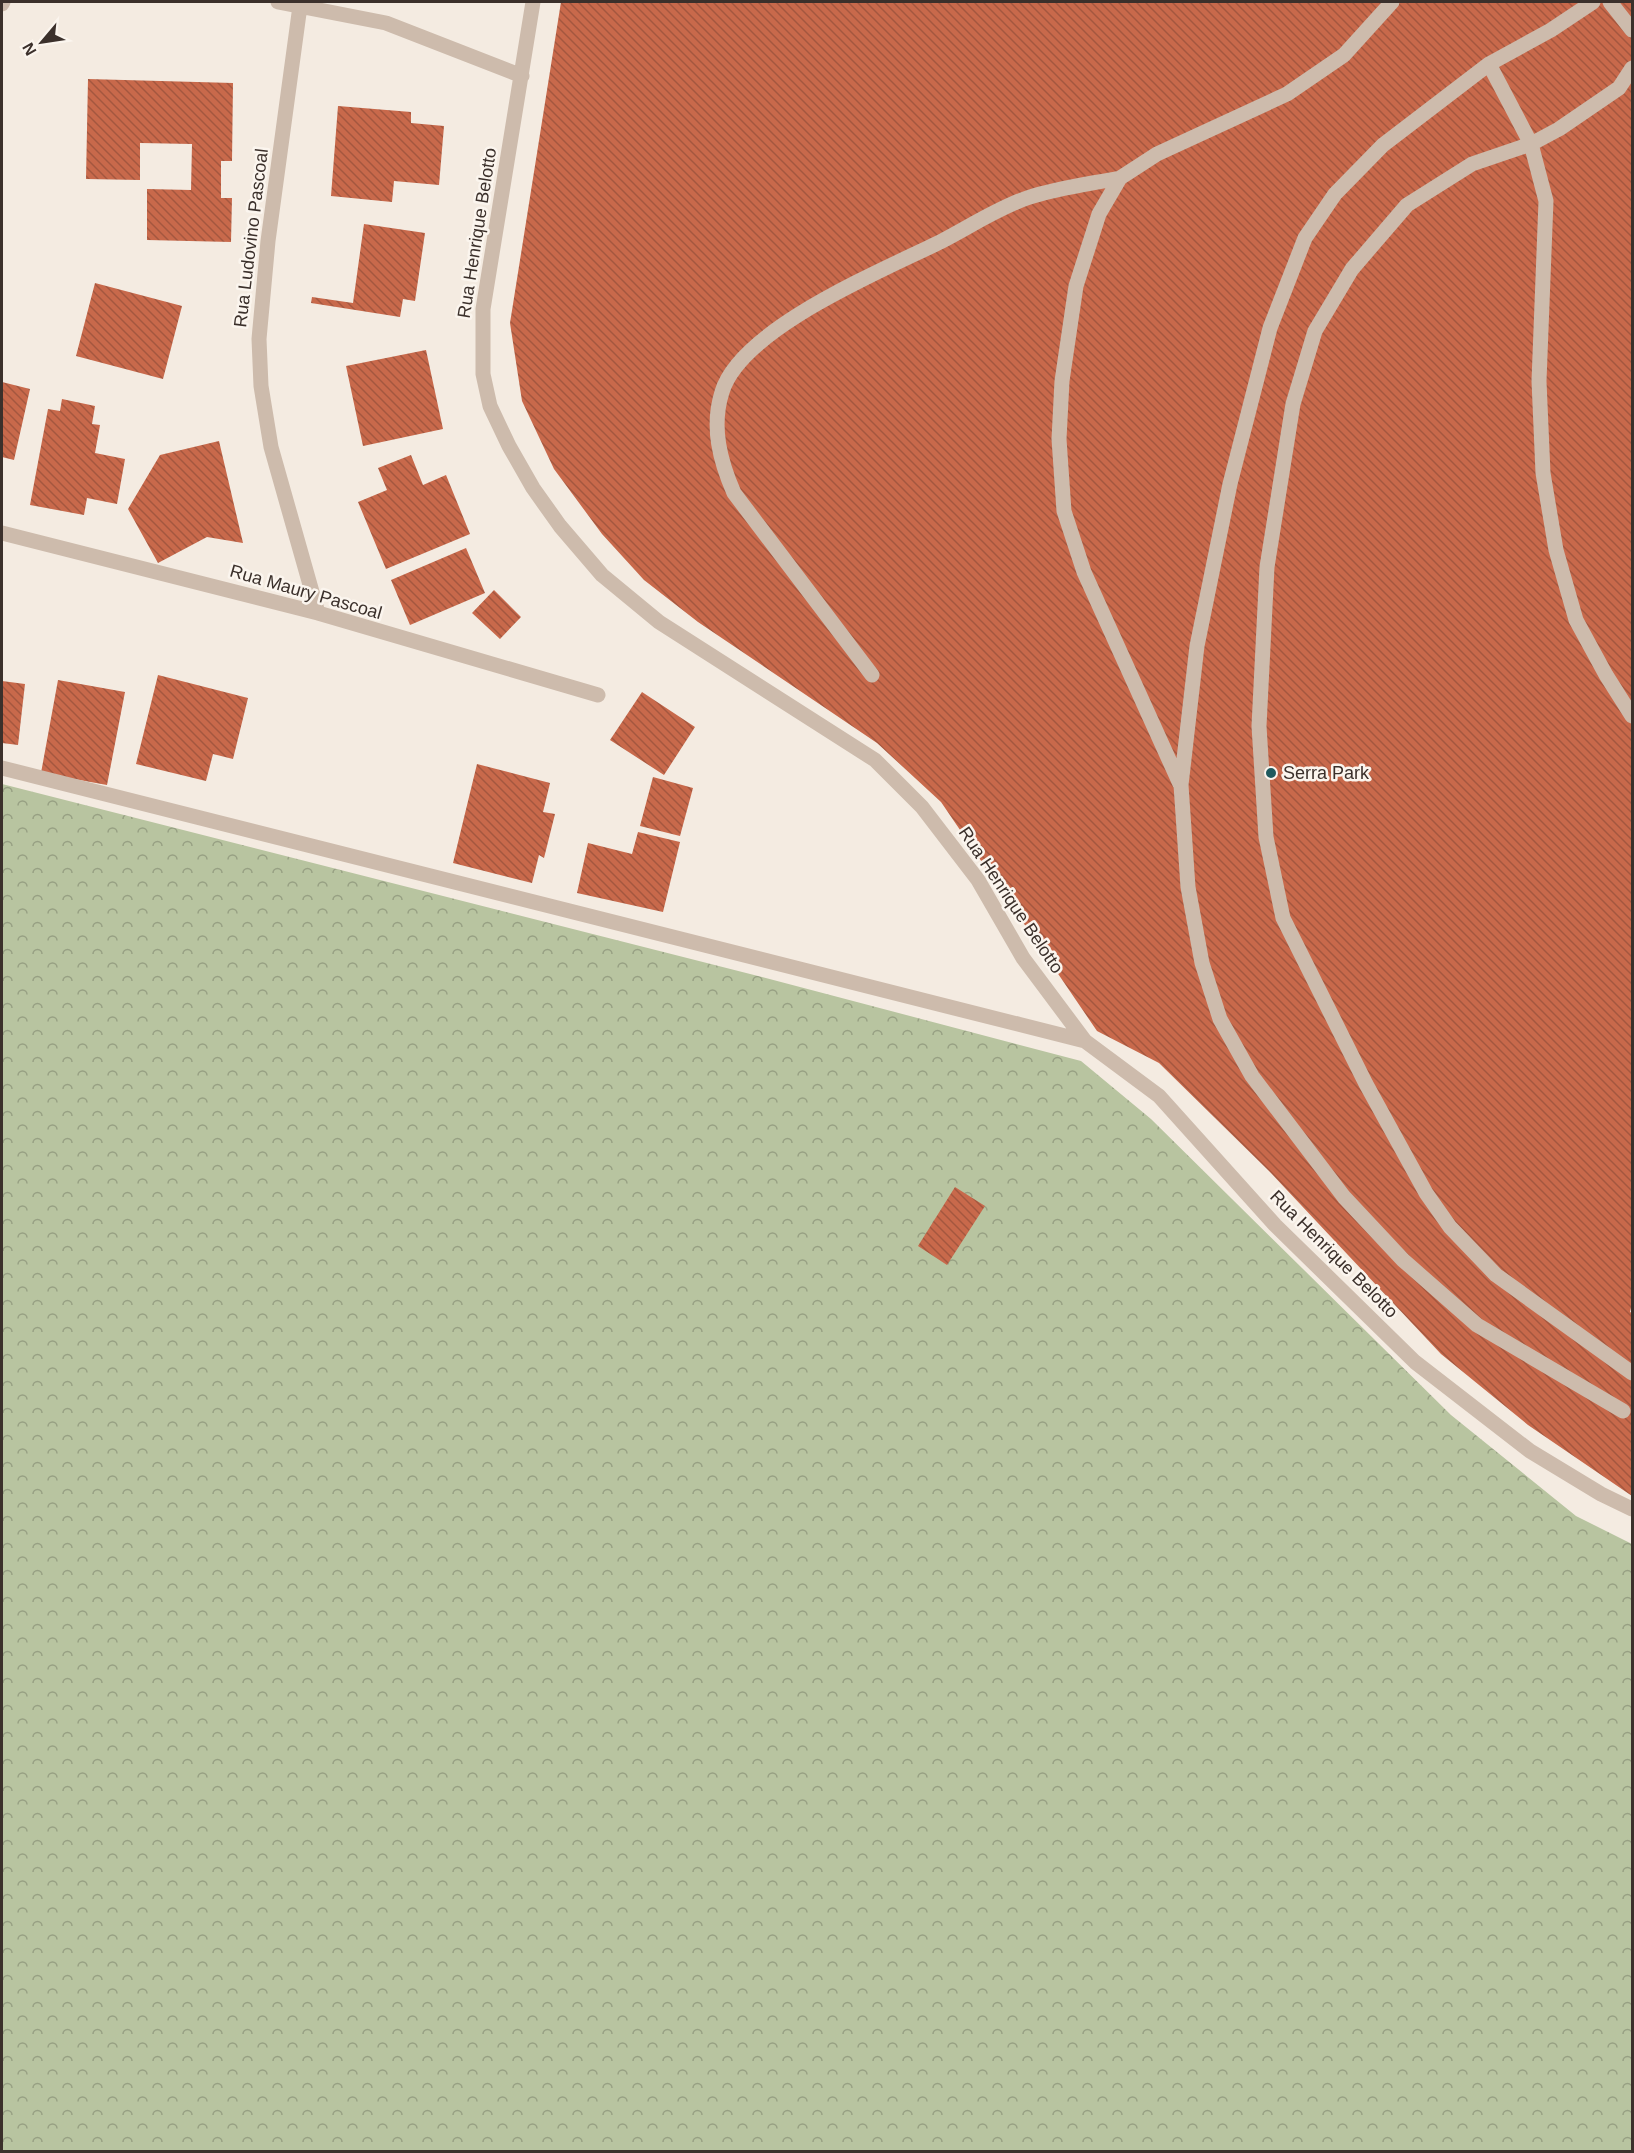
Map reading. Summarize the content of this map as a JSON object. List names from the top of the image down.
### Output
{
  "streets": {
    "street": ["Rua Henrique Belotto", "Rua Ludovino Pascoal", "Rua Maury Pascoal"]
  },
  "crossings": [
    ["Rua Ludovino Pascoal", "Rua Maury Pascoal"]
  ],
  "places": ["Serra Park"],
  "north": "bottom left"
}
